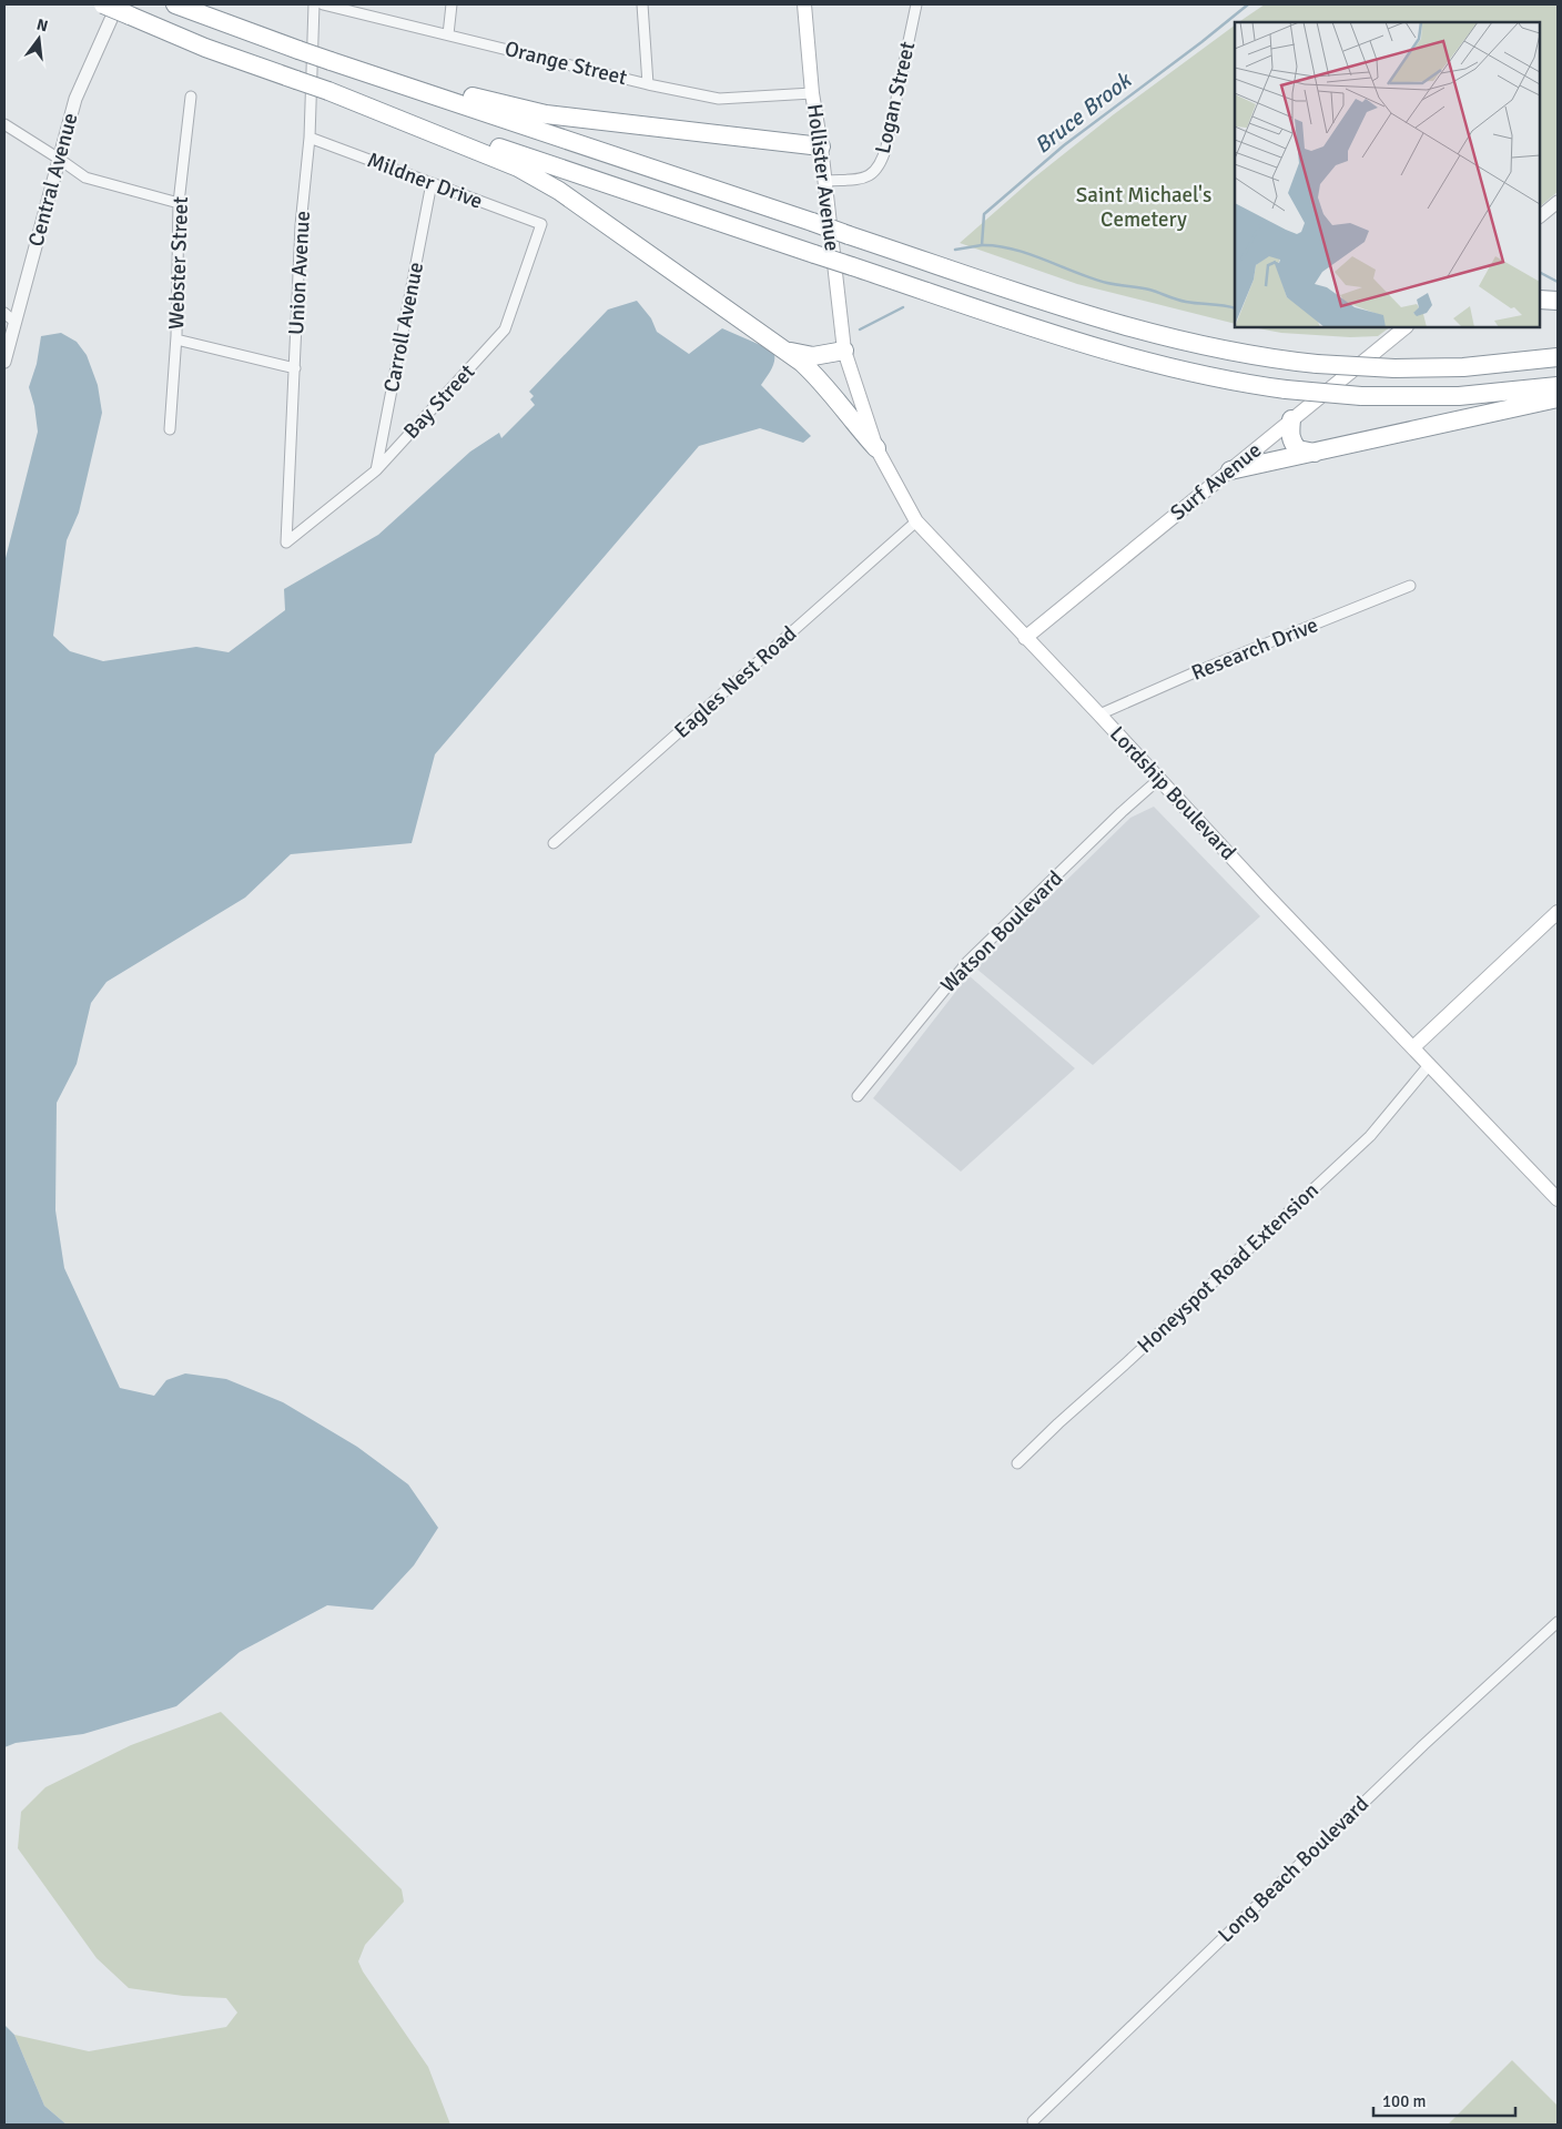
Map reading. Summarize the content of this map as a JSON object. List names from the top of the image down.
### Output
{
  "streets": {
    "main road": ["Hollister Avenue", "Surf Avenue", "Lordship Boulevard"],
    "street": [
      "Orange Street",
      "Logan Street",
      "Central Avenue",
      "Mildner Drive",
      "Webster Street",
      "Union Avenue",
      "Carroll Avenue",
      "Bay Street",
      "Research Drive",
      "Eagles Nest Road",
      "Watson Boulevard",
      "Honeyspot Road Extension",
      "Long Beach Boulevard"
    ]
  },
  "crossings": [
    ["Orange Street", "Hollister Avenue"],
    ["Logan Street", "Hollister Avenue"],
    ["Hollister Avenue", "Lordship Boulevard"],
    ["Mildner Drive", "Union Avenue"],
    ["Mildner Drive", "Carroll Avenue"],
    ["Mildner Drive", "Bay Street"],
    ["Union Avenue", "Bay Street"],
    ["Carroll Avenue", "Bay Street"],
    ["Surf Avenue", "Lordship Boulevard"],
    ["Research Drive", "Lordship Boulevard"],
    ["Eagles Nest Road", "Lordship Boulevard"],
    ["Lordship Boulevard", "Watson Boulevard"],
    ["Lordship Boulevard", "Honeyspot Road Extension"]
  ],
  "water": ["Bruce Brook"],
  "parks": ["Saint Michael's Cemetery"],
  "scale_bar": "100 m",
  "north": "top"
}
